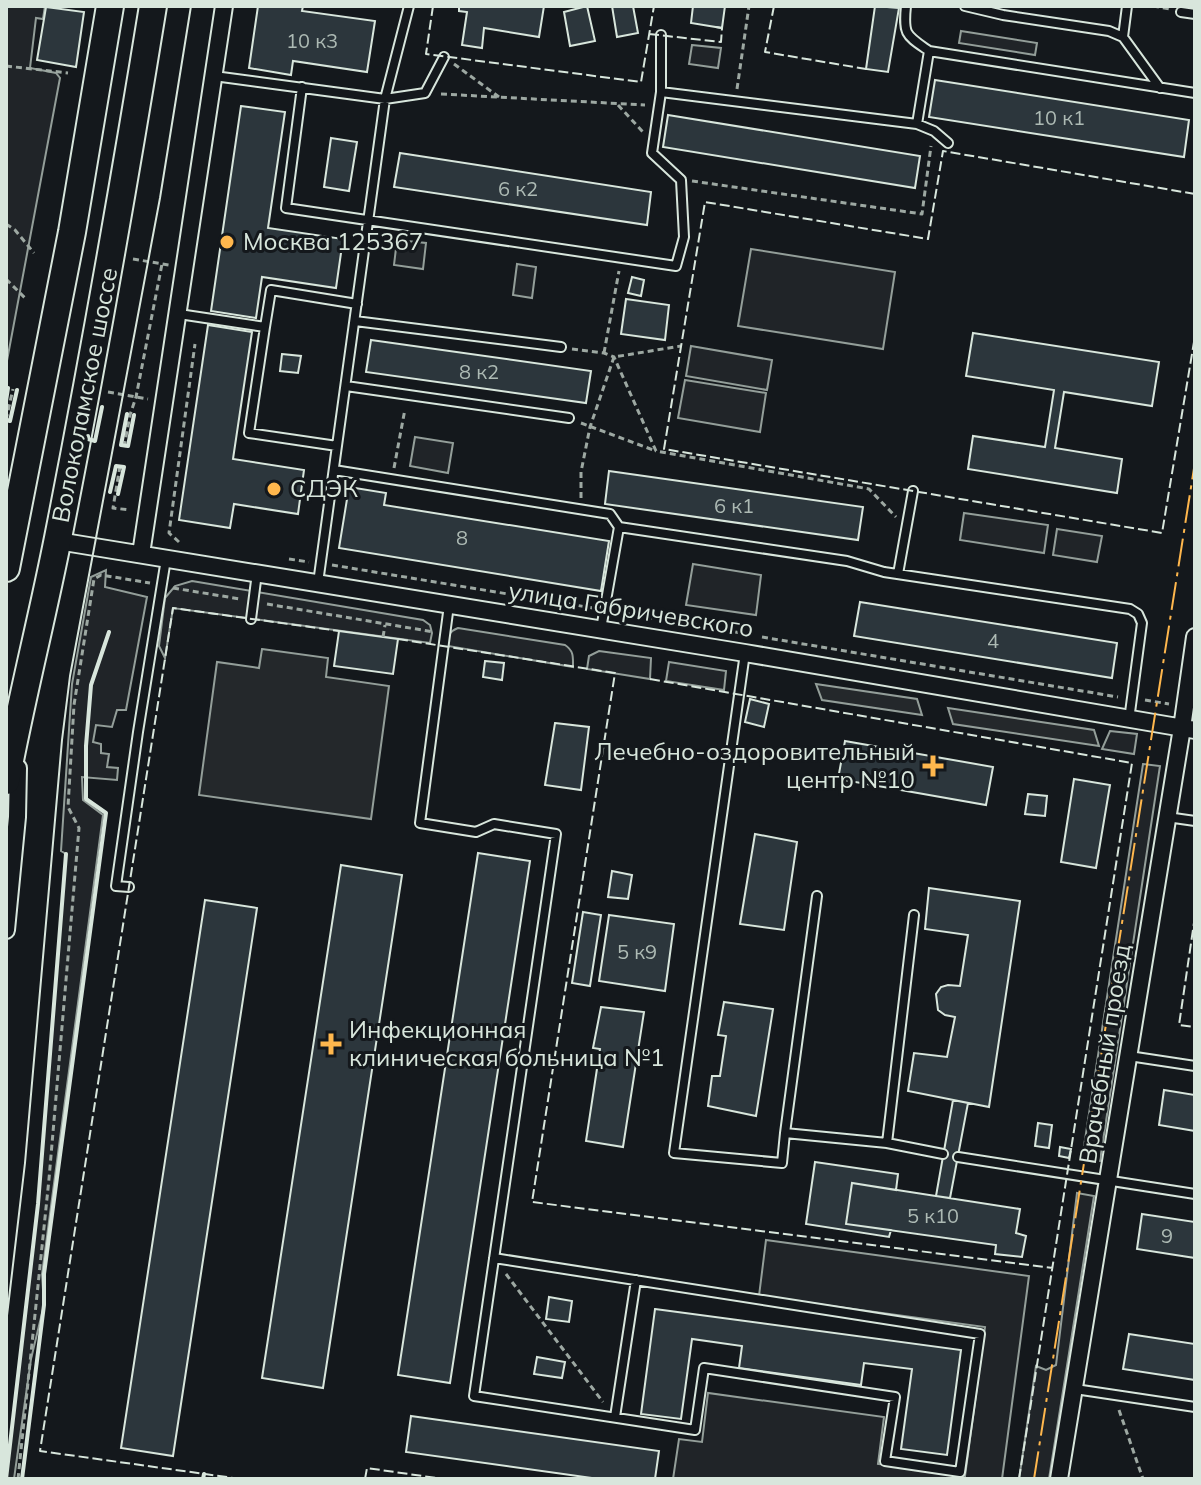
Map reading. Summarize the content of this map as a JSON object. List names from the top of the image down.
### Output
{
  "streets": {
    "main road": ["Волоколамское шоссе"],
    "street": ["улица Габричевского", "Врачебный проезд"]
  },
  "crossings": [
    ["Волоколамское шоссе", "улица Габричевского"],
    ["улица Габричевского", "Врачебный проезд"]
  ],
  "places": {
    "other": ["Москва 125367", "СДЭК"],
    "health": ["Лечебно-оздоровительный центр №10", "Инфекционная клиническая больница №1"]
  },
  "house_numbers": [
    "10 к3",
    "10 к1",
    "6 к2",
    "8 к2",
    "6 к1",
    "8",
    "4",
    "5 к9",
    "5 к10",
    "9"
  ]
}
